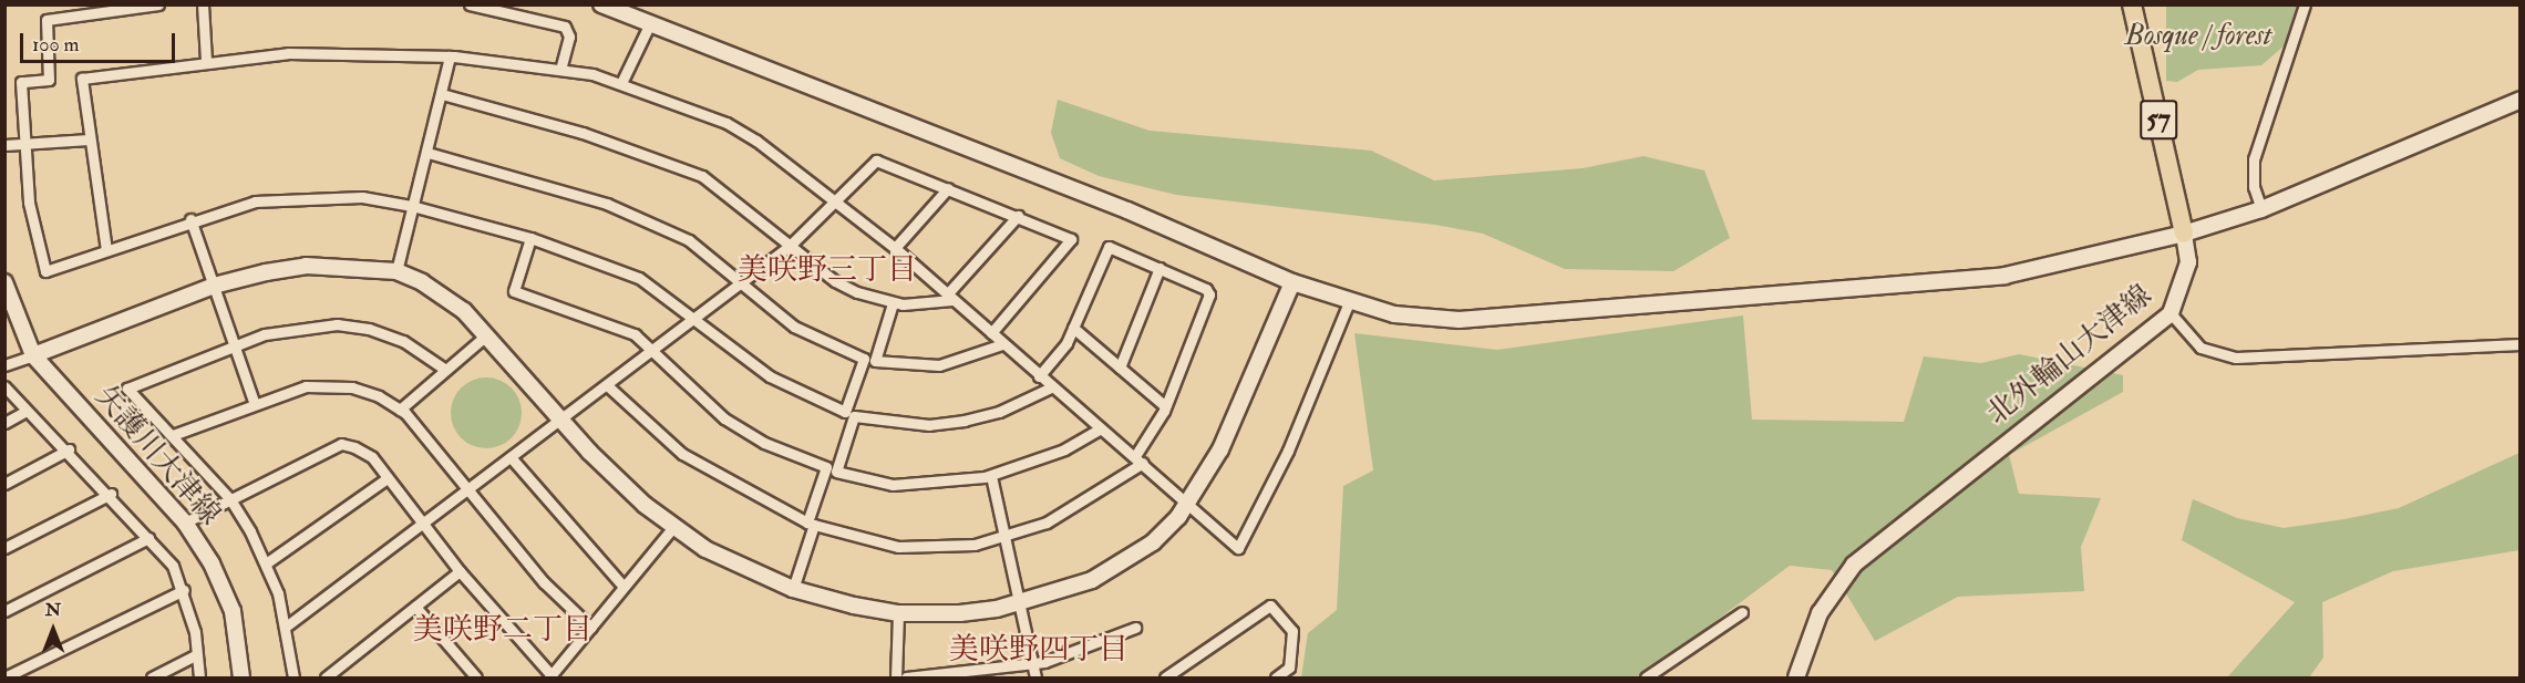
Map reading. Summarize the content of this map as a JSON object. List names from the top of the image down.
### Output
{
  "streets": {
    "highway": ["57"],
    "street": ["北外輪山大津線", "矢護川大津線"]
  },
  "crossings": [
    ["57", "北外輪山大津線"]
  ],
  "districts": ["美咲野三丁目", "美咲野二丁目", "美咲野四丁目"],
  "parks": ["Bosque / forest"],
  "scale_bar": "100 m",
  "north": "top"
}
